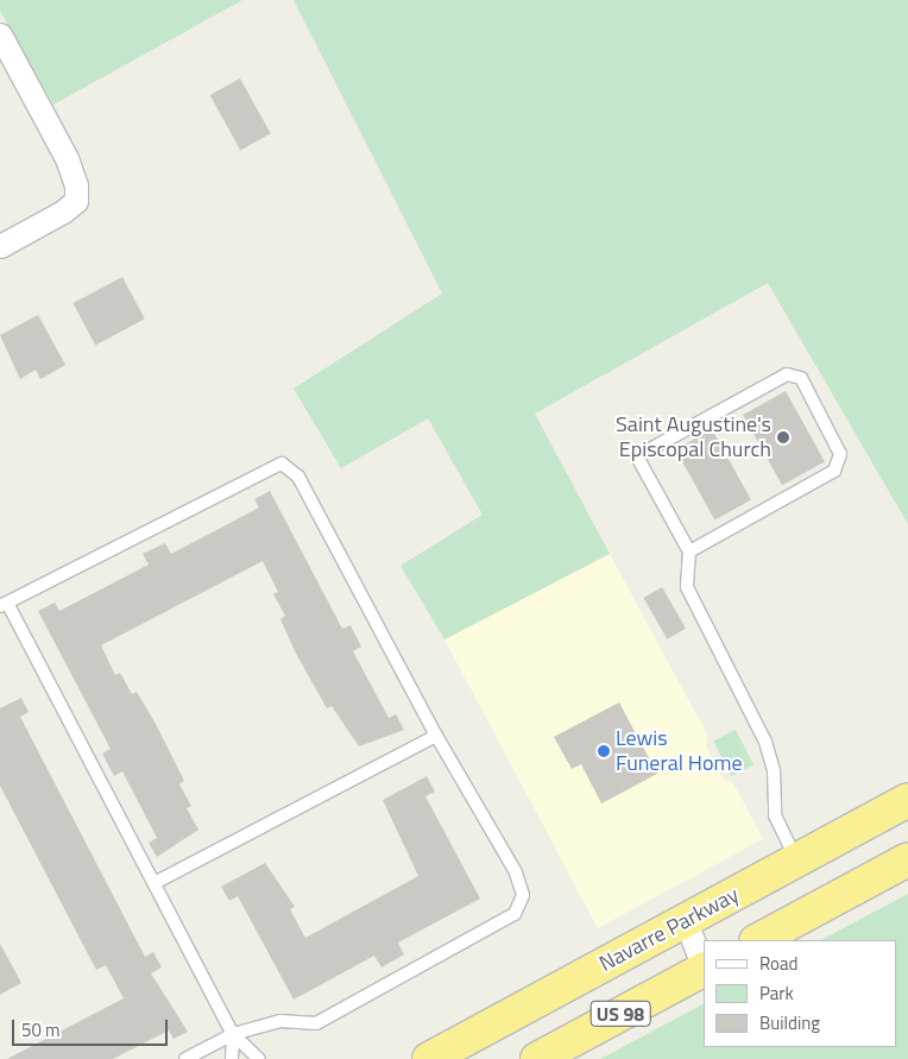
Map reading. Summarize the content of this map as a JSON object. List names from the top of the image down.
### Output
{
  "streets": {
    "highway": ["Navarre Parkway", "US 98"]
  },
  "places": ["Saint Augustine's Episcopal Church", "Lewis Funeral Home"],
  "legend": ["Road", "Park", "Building"],
  "scale_bar": "50 m"
}
